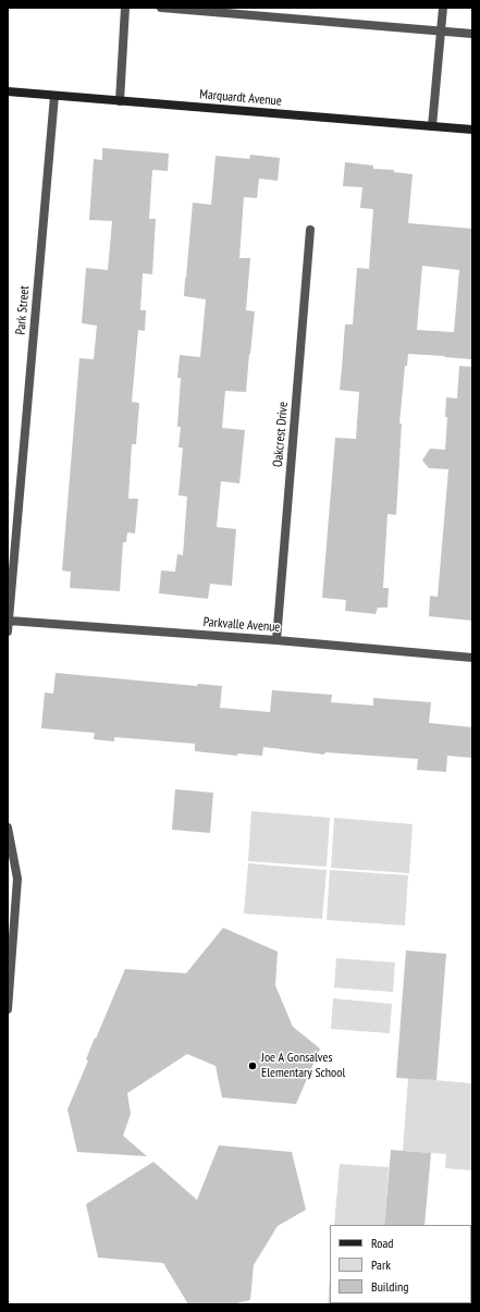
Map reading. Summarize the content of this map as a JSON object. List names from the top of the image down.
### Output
{
  "streets": {
    "main road": ["Marquardt Avenue"],
    "street": ["Park Street", "Oakcrest Drive", "Parkvalle Avenue"]
  },
  "crossings": [
    ["Marquardt Avenue", "Park Street"],
    ["Park Street", "Parkvalle Avenue"],
    ["Oakcrest Drive", "Parkvalle Avenue"]
  ],
  "places": ["Joe A Gonsalves Elementary School"],
  "legend": ["Road", "Park", "Building"]
}
